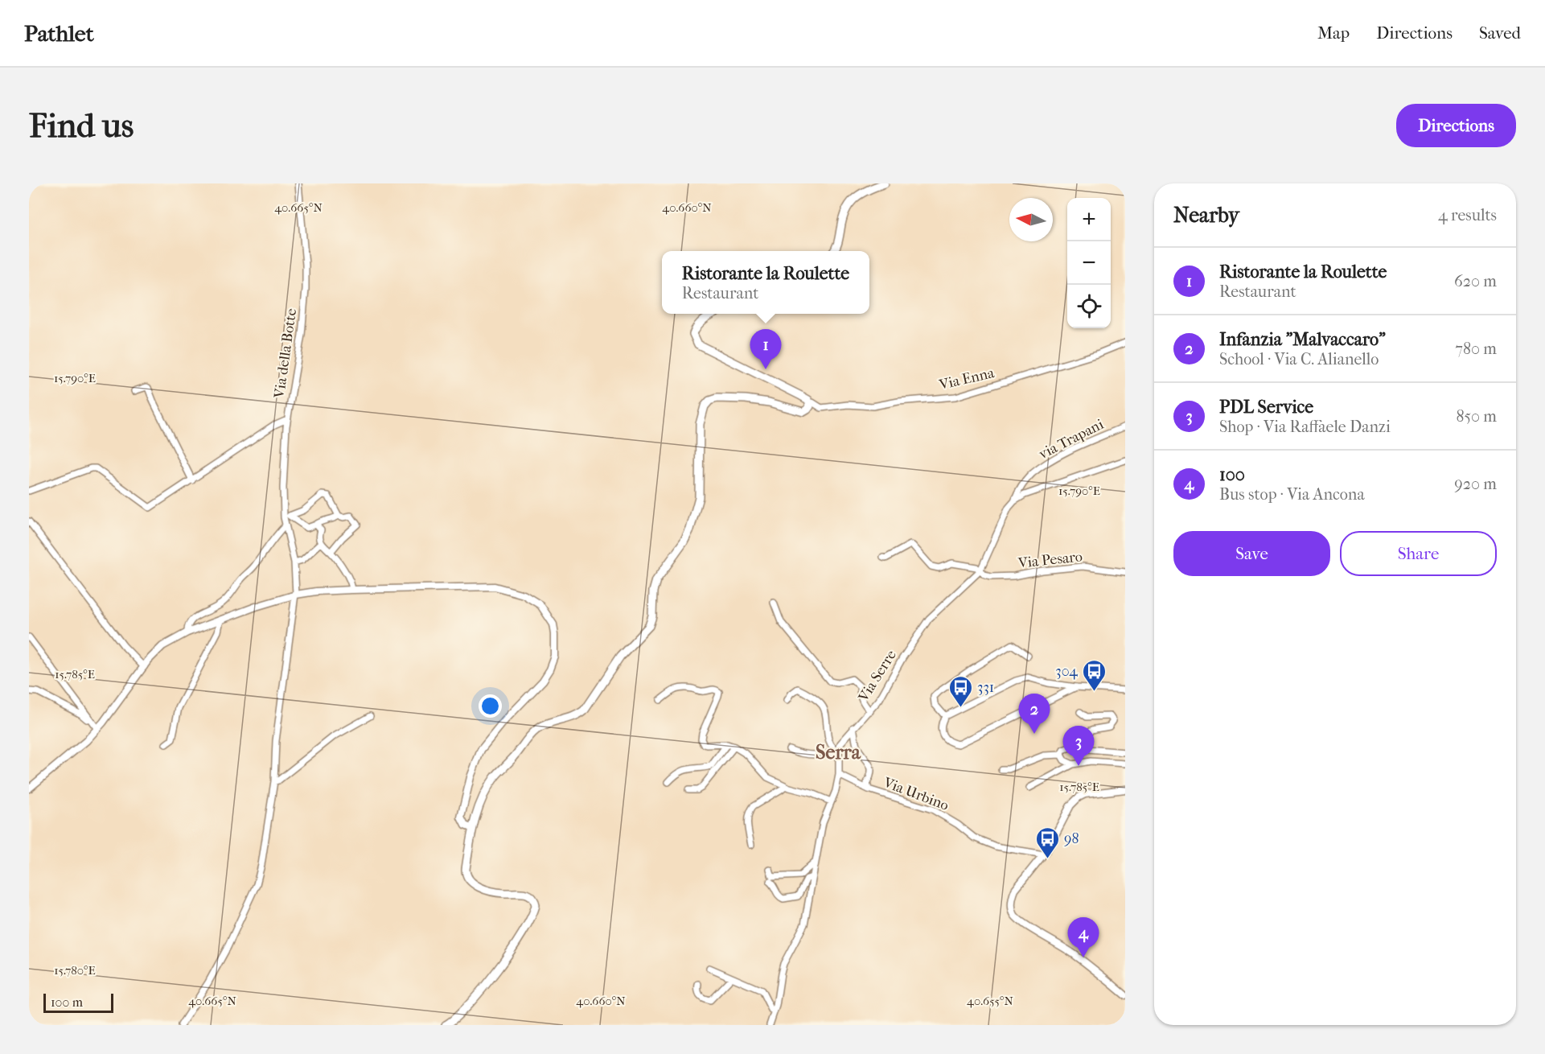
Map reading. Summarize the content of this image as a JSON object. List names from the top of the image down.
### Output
{
  "streets": {
    "street": [
      "Via della Botte",
      "Via Enna",
      "via Trapani",
      "Via Pesaro",
      "Via Serre",
      "Via Urbino"
    ]
  },
  "crossings": [
    ["via Trapani", "Via Serre"],
    ["Via Pesaro", "Via Serre"],
    ["Via Serre", "Via Urbino"]
  ],
  "districts": ["Serra"],
  "places": {
    "bus stop": ["304", "331", "98"]
  },
  "scale_bar": "100 m",
  "north": "left",
  "page": {
    "header": "Pathlet",
    "nav": ["Map", "Directions", "Saved"],
    "buttons": [
      "Directions",
      ["Save", "Share"]
    ],
    "title": "Find us",
    "heading": ["Nearby", "4 results"],
    "map_buttons": ["+", "−"],
    "list": [
      {
        "mark": "1",
        "name": "Ristorante la Roulette",
        "note": "Restaurant",
        "value": "620 m"
      },
      {
        "mark": "2",
        "name": "Infanzia \"Malvaccaro\"",
        "note": "School · Via C. Alianello",
        "value": "780 m"
      },
      {
        "mark": "3",
        "name": "PDL Service",
        "note": "Shop · Via Raffaele Danzi",
        "value": "850 m"
      },
      {
        "mark": "4",
        "name": "100",
        "note": "Bus stop · Via Ancona",
        "value": "920 m"
      }
    ],
    "popup": ["Ristorante la Roulette", "Restaurant"],
    "pins": [
      "1",
      "2",
      "3",
      "4"
    ],
    "scale": "100 m"
  },
  "coordinates": [
    "40.665°N",
    "40.660°N",
    "15.790°E",
    "15.785°E",
    "15.780°E",
    "40.655°N"
  ]
}
